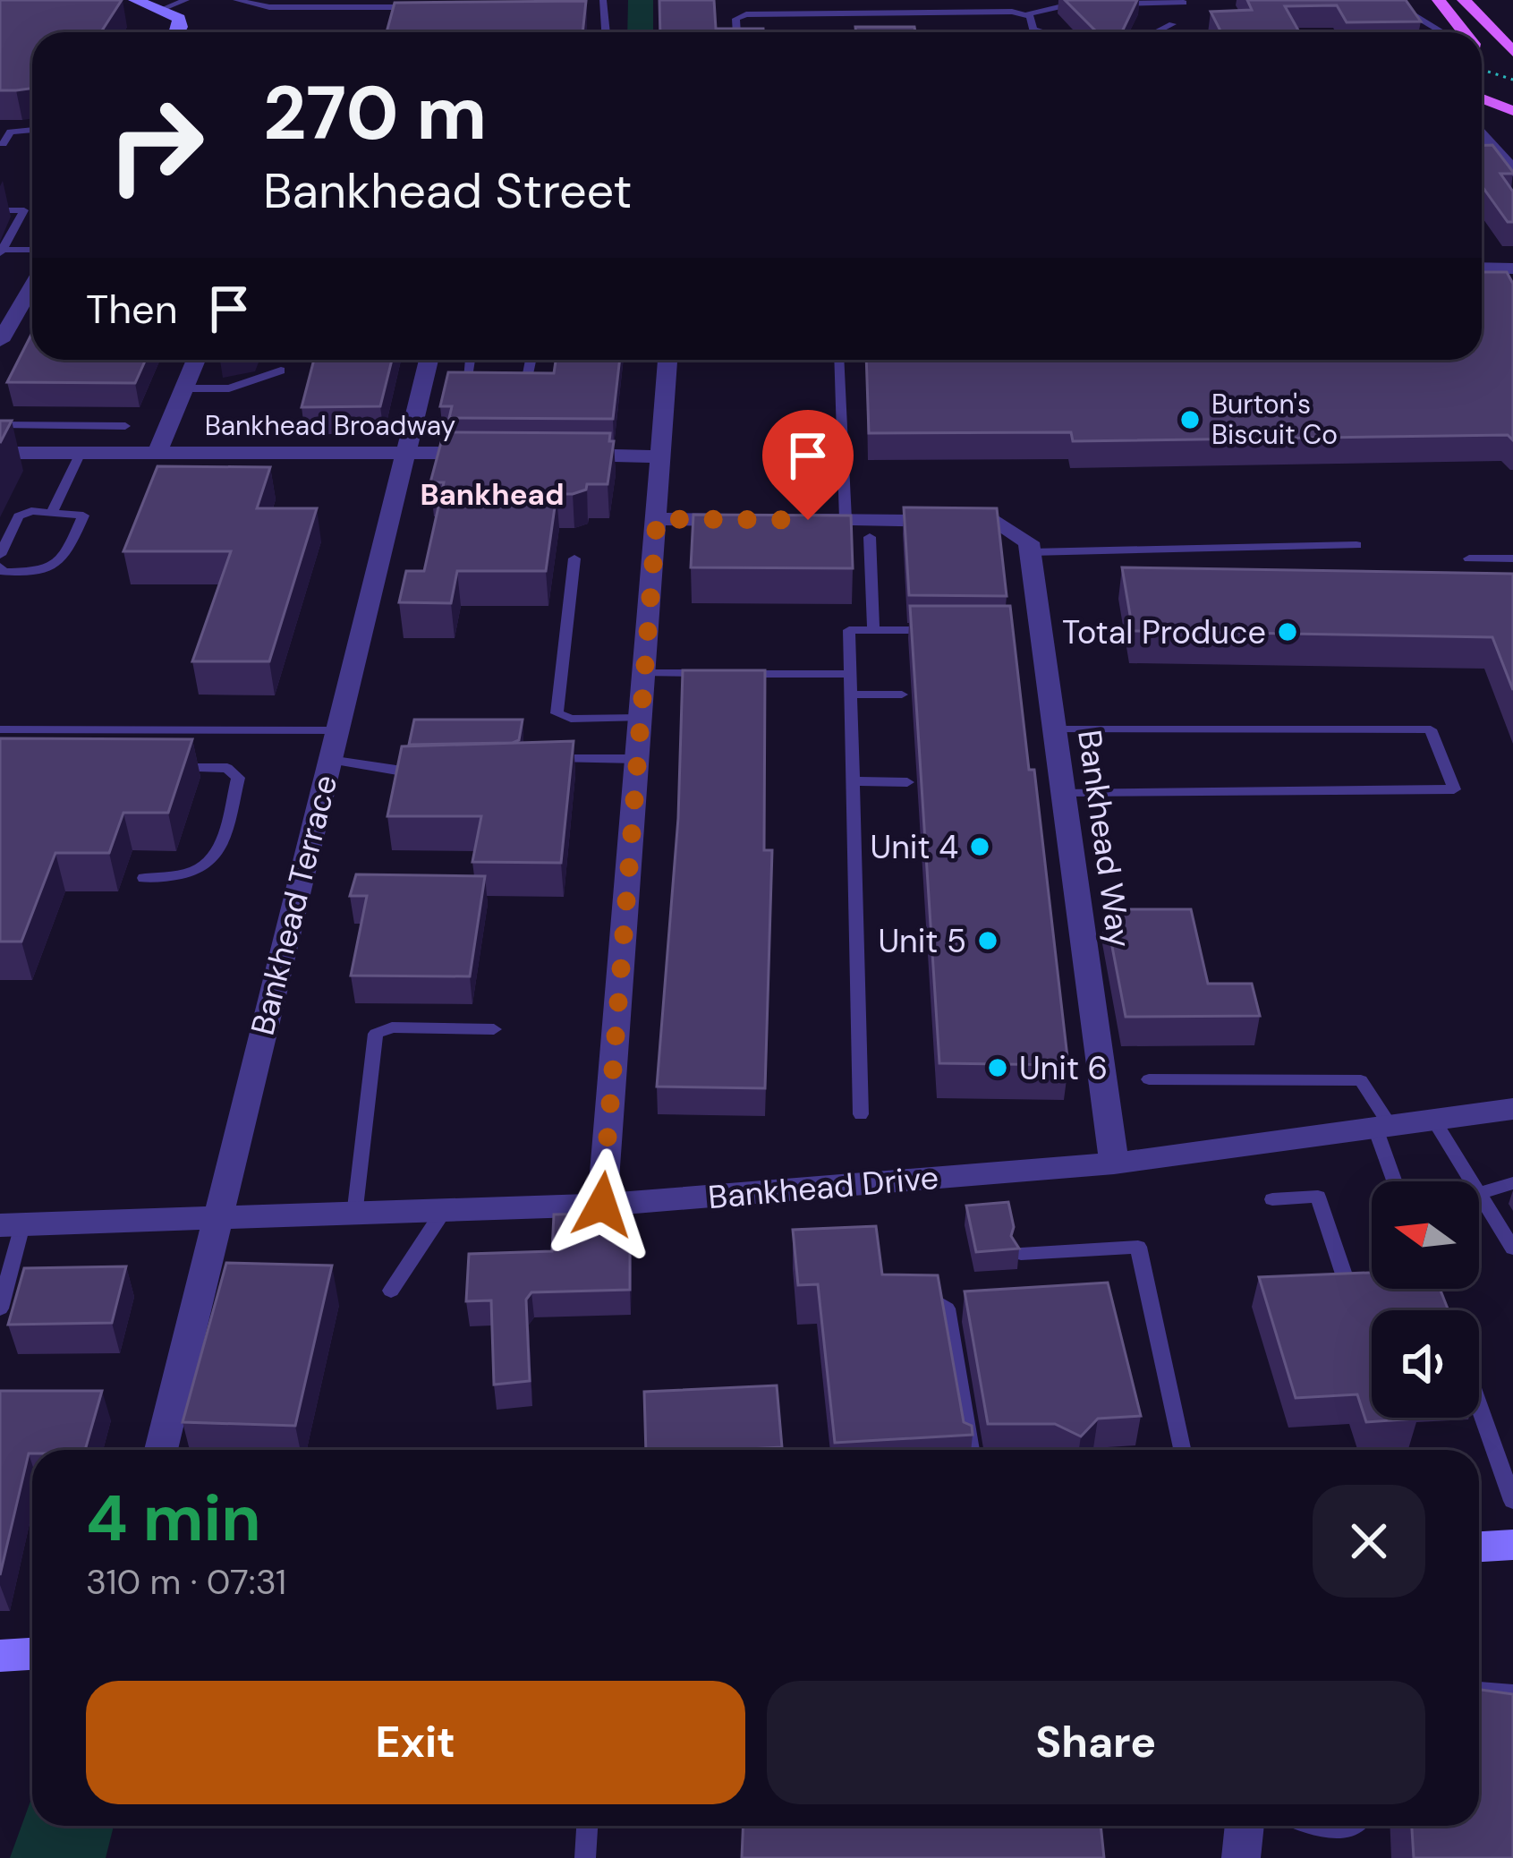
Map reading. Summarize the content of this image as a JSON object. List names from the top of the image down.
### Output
{
  "streets": {
    "street": [
      "Bankhead Broadway",
      "Bankhead Way",
      "Bankhead Terrace",
      "Bankhead Drive"
    ]
  },
  "crossings": [
    ["Bankhead Broadway", "Bankhead Terrace"],
    ["Bankhead Way", "Bankhead Drive"],
    ["Bankhead Terrace", "Bankhead Drive"]
  ],
  "districts": ["Bankhead"],
  "places": [
    "Burton's Biscuit Co",
    "Total Produce",
    "Unit 4",
    "Unit 5",
    "Unit 6"
  ],
  "north": "left",
  "page": {
    "turn": ["270 m", "Bankhead Street"],
    "then": "Then",
    "heading": ["4 min", "310 m · 07:31"],
    "buttons": ["Exit", "Share"]
  }
}
